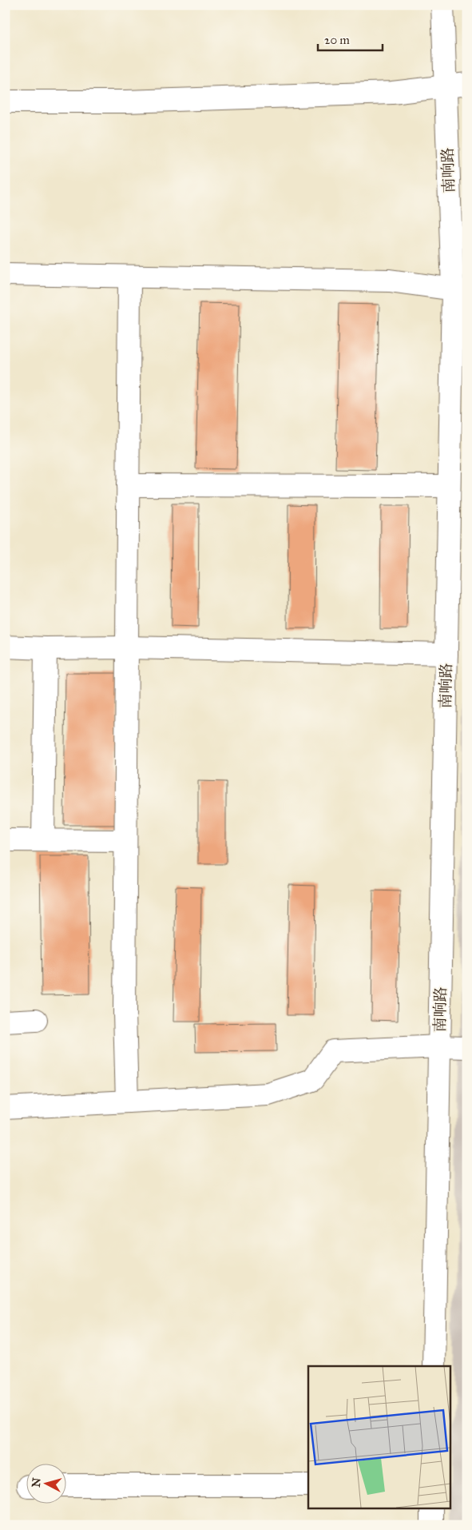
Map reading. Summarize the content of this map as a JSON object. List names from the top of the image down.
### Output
{
  "streets": {
    "street": ["南响路"]
  },
  "scale_bar": "20 m",
  "north": "left"
}
